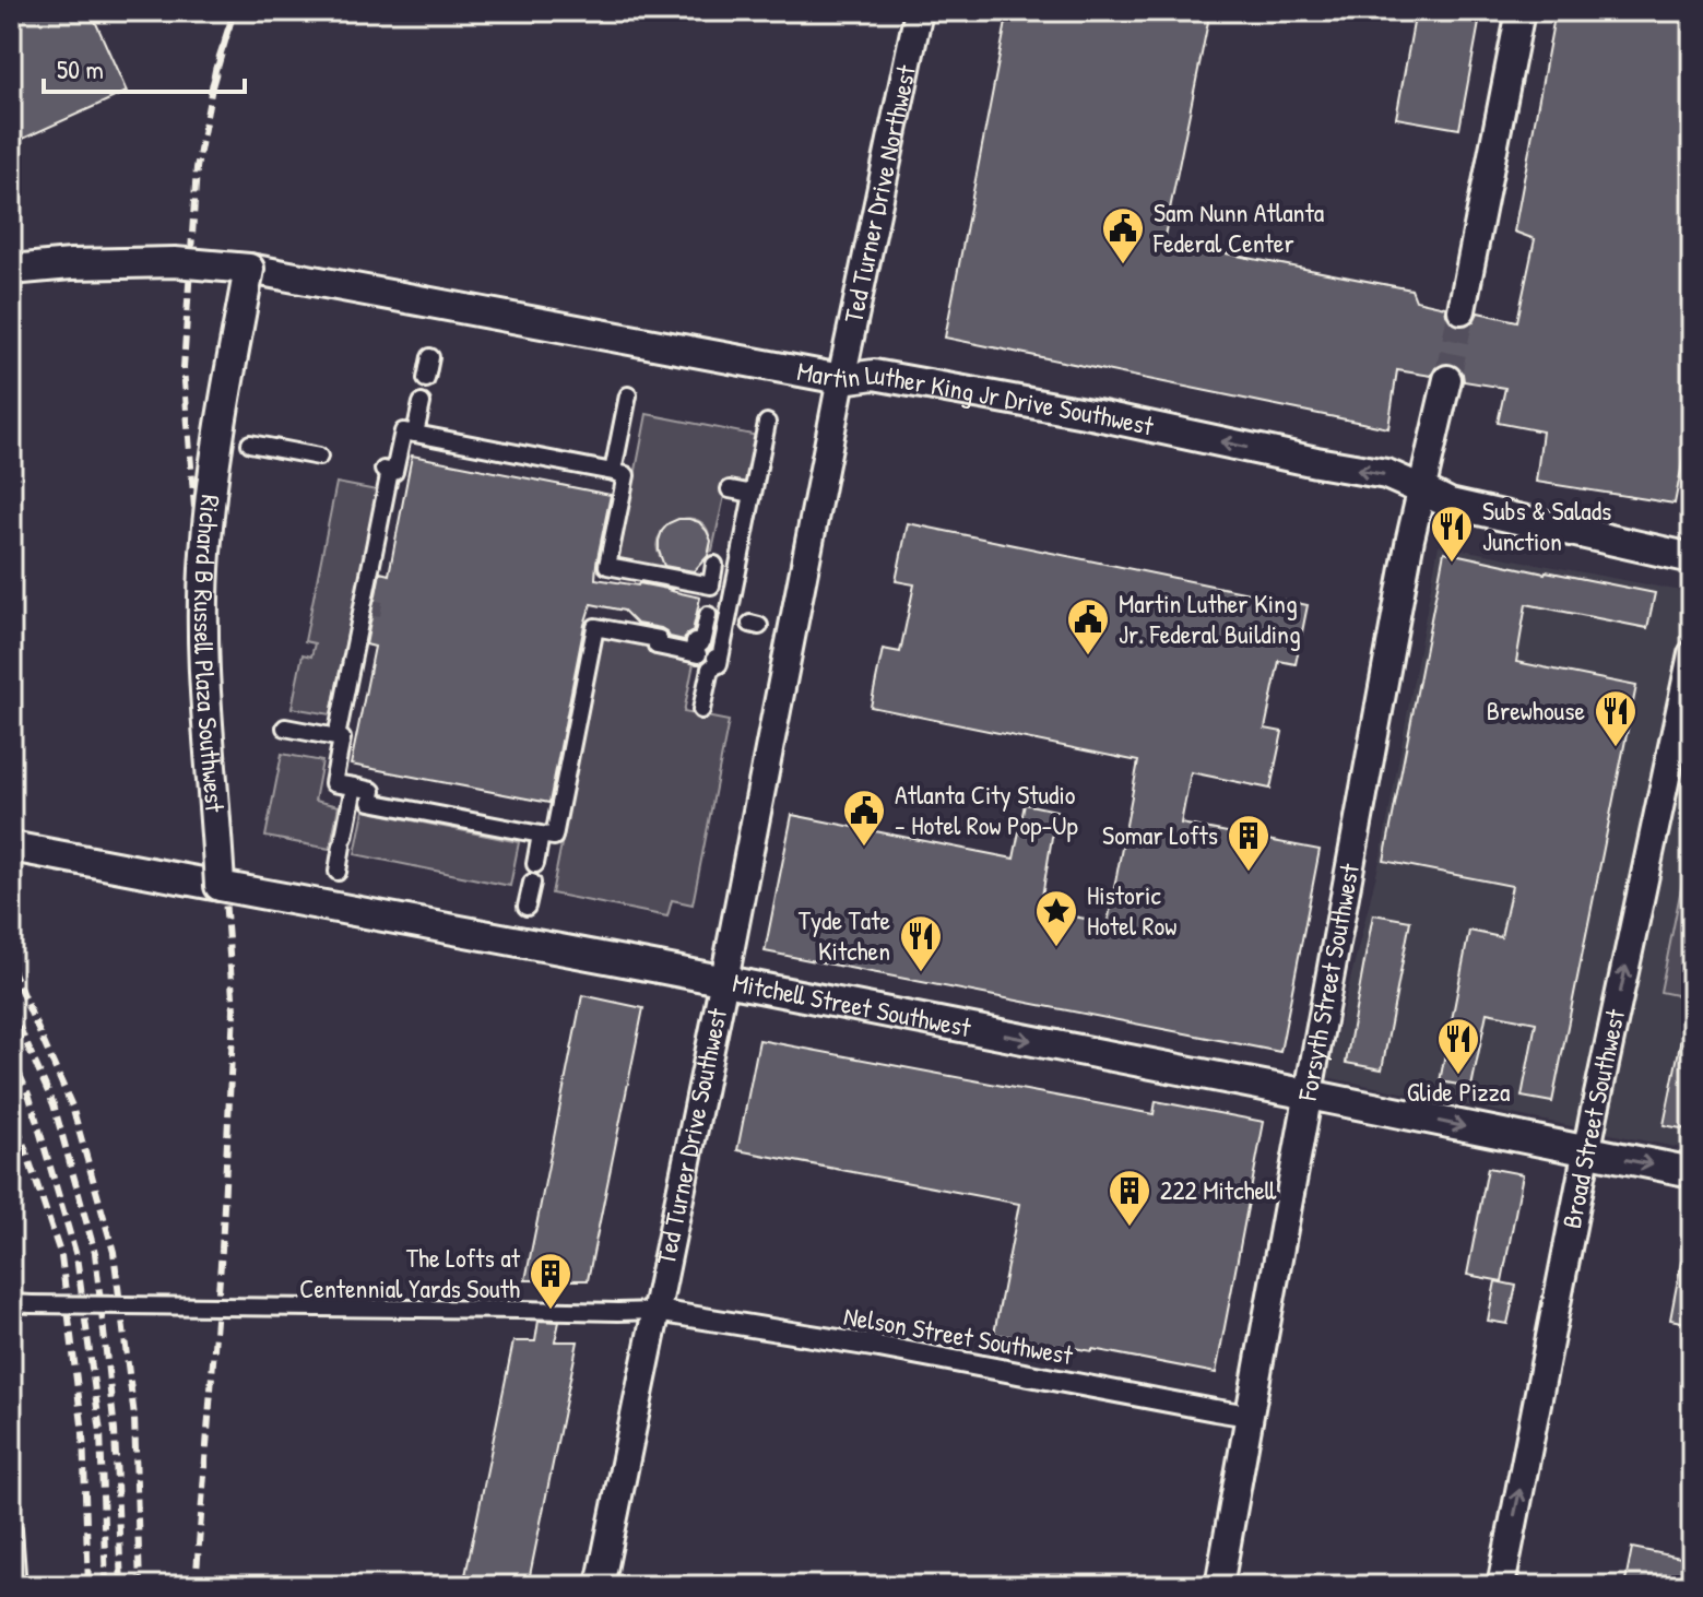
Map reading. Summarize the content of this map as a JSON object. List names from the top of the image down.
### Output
{
  "streets": {
    "main road": ["Martin Luther King Jr Drive Southwest", "Richard B Russell Plaza Southwest", "Mitchell Street Southwest"],
    "street": [
      "Ted Turner Drive Northwest",
      "Forsyth Street Southwest",
      "Broad Street Southwest",
      "Ted Turner Drive Southwest",
      "Nelson Street Southwest"
    ]
  },
  "crossings": [
    ["Ted Turner Drive Northwest", "Martin Luther King Jr Drive Southwest"],
    ["Ted Turner Drive Northwest", "Ted Turner Drive Southwest"],
    ["Martin Luther King Jr Drive Southwest", "Richard B Russell Plaza Southwest"],
    ["Martin Luther King Jr Drive Southwest", "Forsyth Street Southwest"],
    ["Martin Luther King Jr Drive Southwest", "Ted Turner Drive Southwest"],
    ["Richard B Russell Plaza Southwest", "Mitchell Street Southwest"],
    ["Forsyth Street Southwest", "Mitchell Street Southwest"],
    ["Forsyth Street Southwest", "Nelson Street Southwest"],
    ["Mitchell Street Southwest", "Broad Street Southwest"],
    ["Mitchell Street Southwest", "Ted Turner Drive Southwest"],
    ["Ted Turner Drive Southwest", "Nelson Street Southwest"]
  ],
  "one_way": ["Mitchell Street Southwest", "Broad Street Southwest"],
  "places": {
    "public building": ["Sam Nunn Atlanta Federal Center", "Martin Luther King Jr. Federal Building", "Atlanta City Studio - Hotel Row Pop-Up"],
    "restaurant": [
      "Subs & Salads Junction",
      "Brewhouse",
      "Tyde Tate Kitchen",
      "Glide Pizza"
    ],
    "building": ["Somar Lofts", "222 Mitchell", "The Lofts at Centennial Yards South"],
    "place": ["Historic Hotel Row"]
  },
  "scale_bar": "50 m"
}
